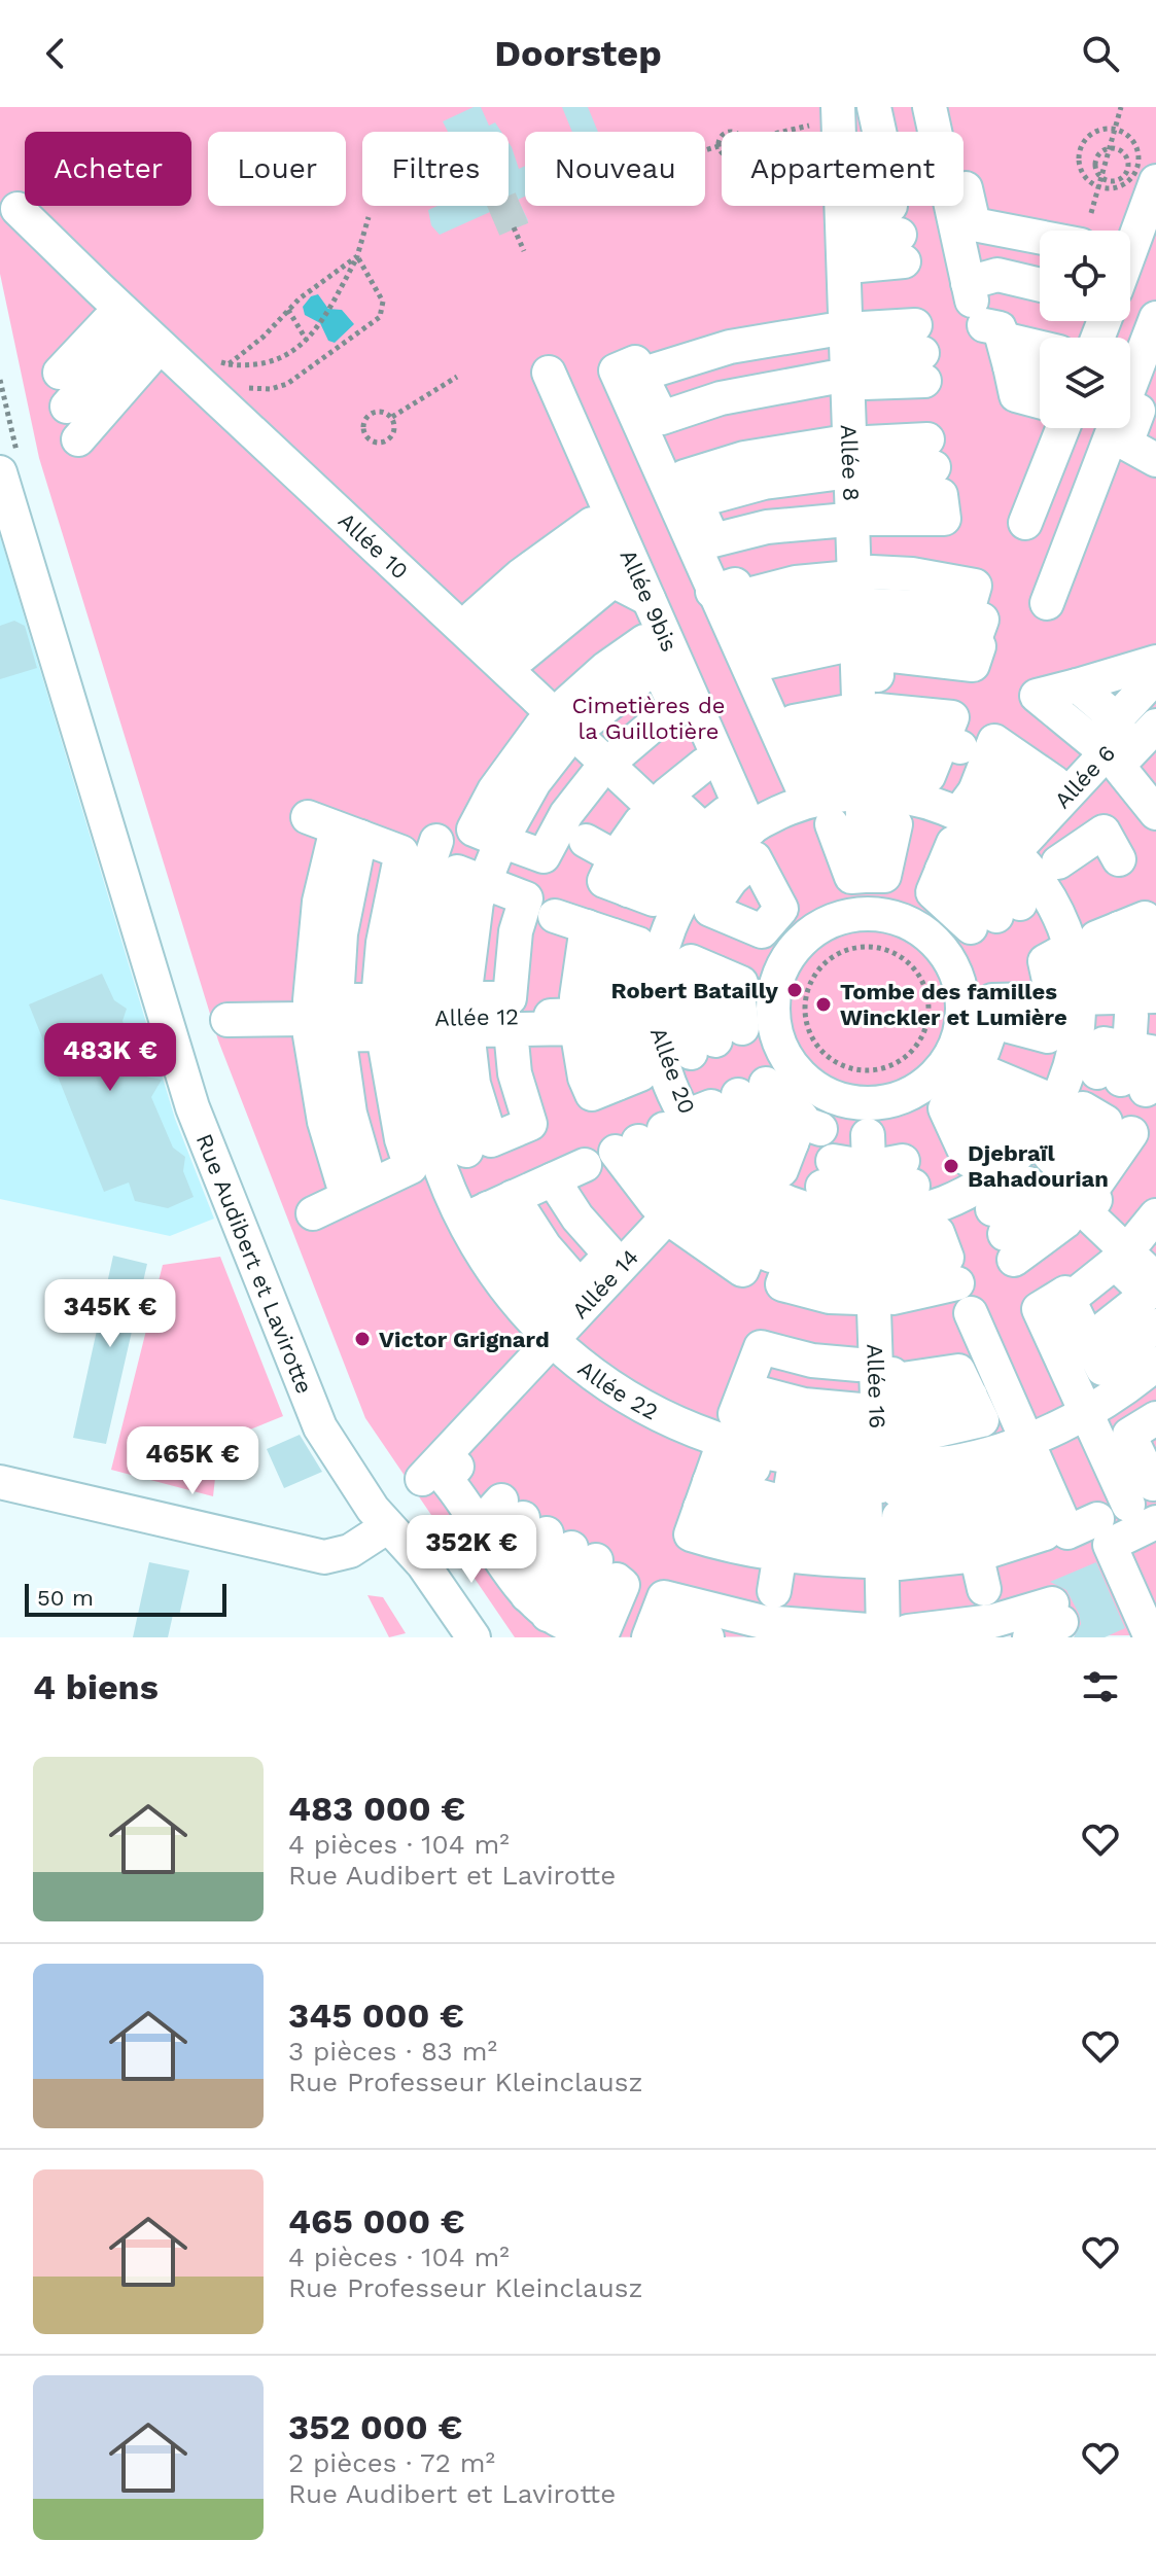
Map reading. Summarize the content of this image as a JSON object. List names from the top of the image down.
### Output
{
  "streets": {
    "street": [
      "Allée 8",
      "Allée 10",
      "Allée 9bis",
      "Allée 6",
      "Allée 12",
      "Allée 20",
      "Rue Audibert et Lavirotte",
      "Allée 14",
      "Allée 16",
      "Allée 22"
    ]
  },
  "crossings": [
    ["Allée 8", "Allée 20"],
    ["Allée 10", "Allée 20"],
    ["Allée 9bis", "Allée 20"],
    ["Allée 6", "Allée 20"],
    ["Allée 12", "Allée 20"],
    ["Allée 12", "Allée 22"],
    ["Allée 20", "Allée 14"],
    ["Allée 20", "Allée 16"],
    ["Allée 14", "Allée 22"],
    ["Allée 16", "Allée 22"]
  ],
  "parks": ["Cimetières de la Guillotière"],
  "places": [
    "Robert Batailly",
    "Tombe des familles Winckler et Lumière",
    "Djebraïl Bahadourian",
    "Victor Grignard"
  ],
  "scale_bar": "50 m",
  "page": {
    "header": "Doorstep",
    "chip": [
      "Acheter",
      "Louer",
      "Filtres",
      "Nouveau",
      "Appartement"
    ],
    "price": [
      "483K €",
      "345K €",
      "465K €",
      "352K €"
    ],
    "scale": "50 m",
    "heading": "4 biens",
    "list": [
      {
        "name": "483 000 €",
        "note": "4 pièces · 104 m² · Rue Audibert et Lavirotte"
      },
      {
        "name": "345 000 €",
        "note": "3 pièces · 83 m² · Rue Professeur Kleinclausz"
      },
      {
        "name": "465 000 €",
        "note": "4 pièces · 104 m² · Rue Professeur Kleinclausz"
      },
      {
        "name": "352 000 €",
        "note": "2 pièces · 72 m² · Rue Audibert et Lavirotte"
      }
    ]
  }
}
